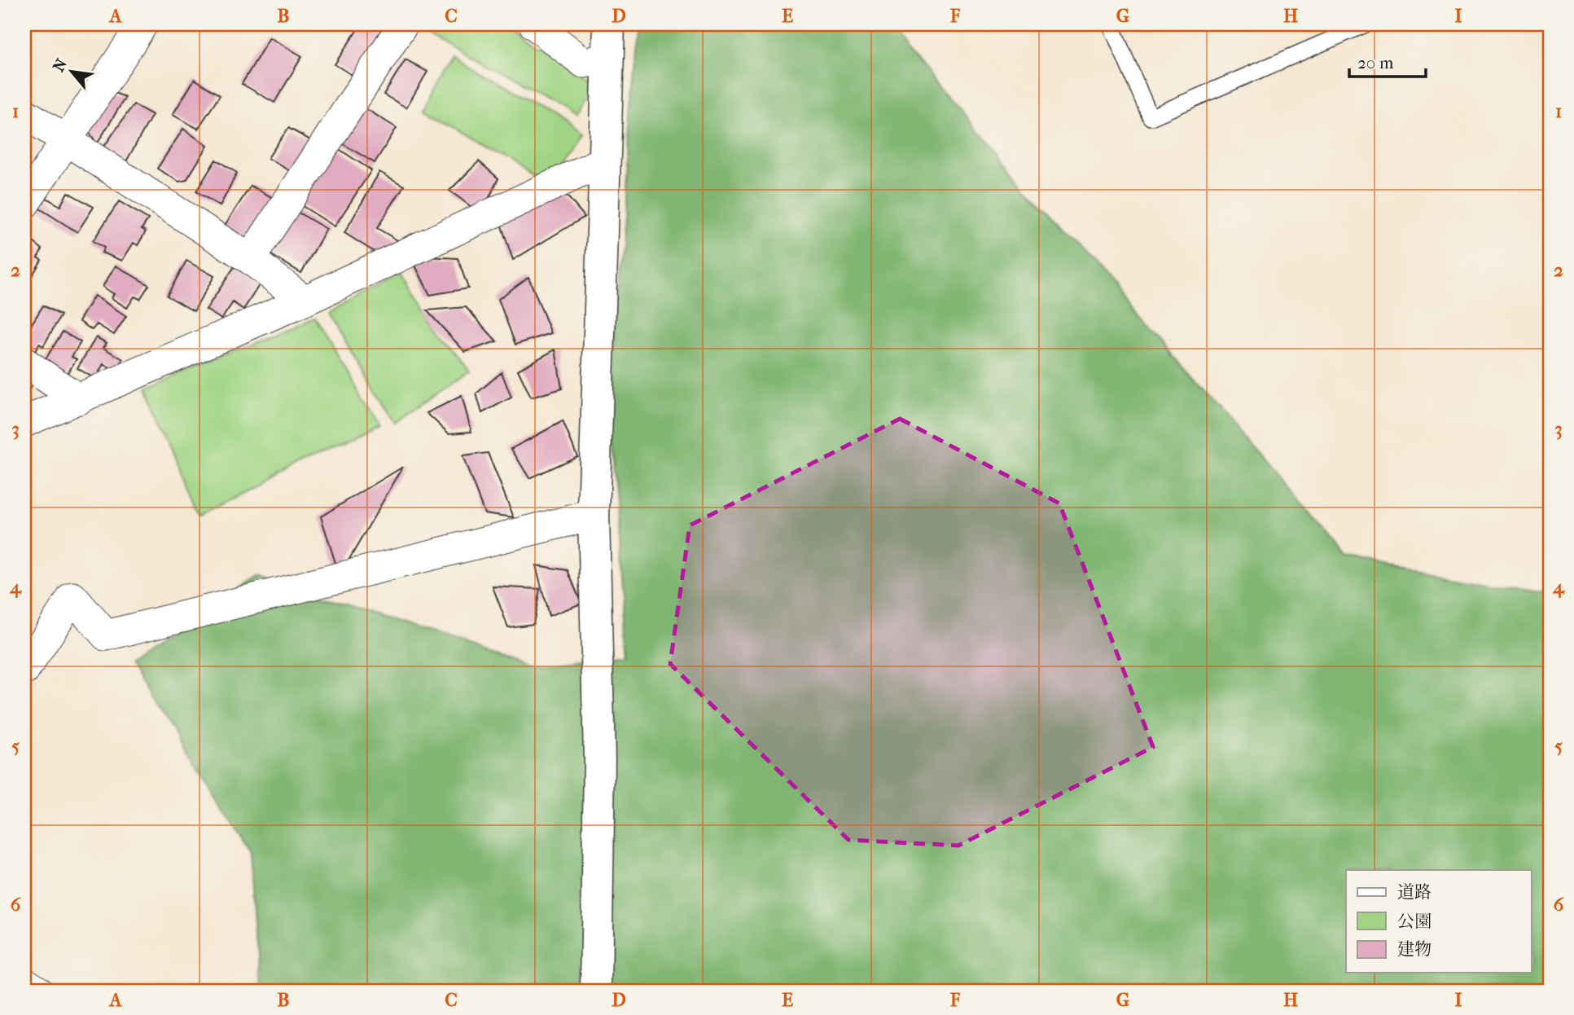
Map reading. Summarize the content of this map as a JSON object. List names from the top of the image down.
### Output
{
  "legend": ["道路", "公園", "建物"],
  "scale_bar": "20 m",
  "north": "top left",
  "grid": {
    "columns": [
      "A",
      "B",
      "C",
      "D",
      "E",
      "F",
      "G",
      "H",
      "I"
    ],
    "rows": [
      "1",
      "2",
      "3",
      "4",
      "5",
      "6"
    ]
  }
}
